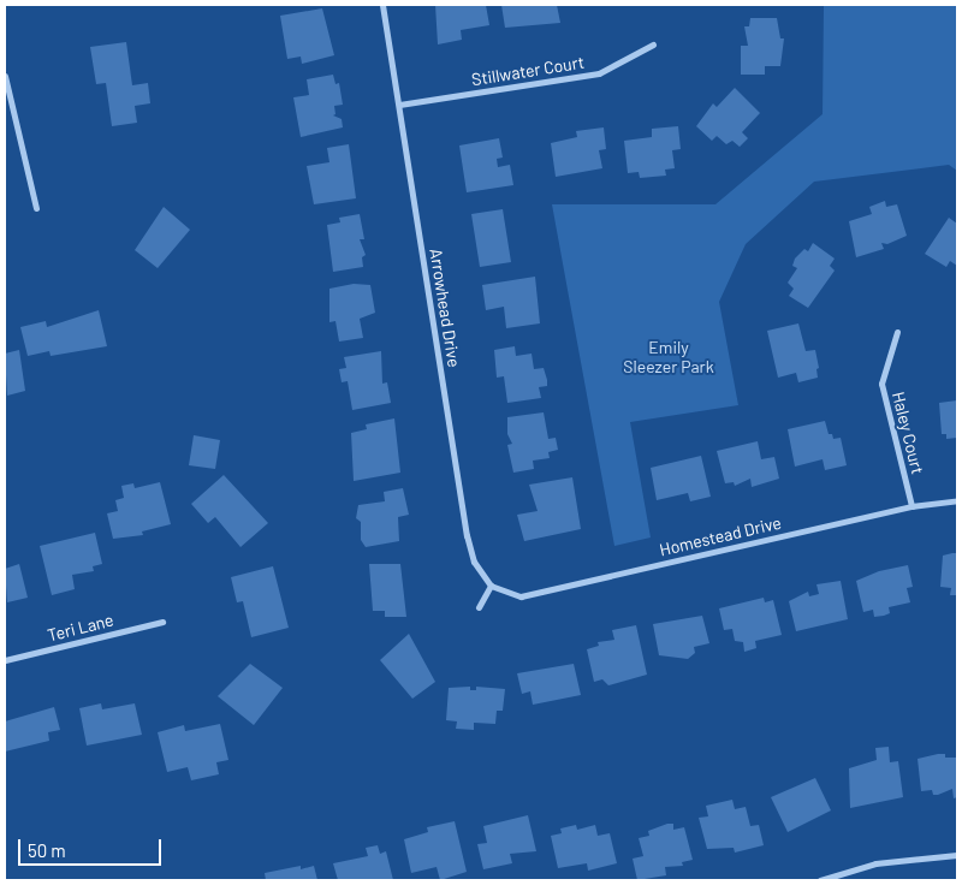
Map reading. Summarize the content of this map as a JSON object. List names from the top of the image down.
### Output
{
  "streets": {
    "street": [
      "Stillwater Court",
      "Arrowhead Drive",
      "Haley Court",
      "Homestead Drive",
      "Teri Lane"
    ]
  },
  "crossings": [
    ["Stillwater Court", "Arrowhead Drive"],
    ["Arrowhead Drive", "Homestead Drive"],
    ["Haley Court", "Homestead Drive"]
  ],
  "parks": ["Emily Sleezer Park"],
  "scale_bar": "50 m"
}
